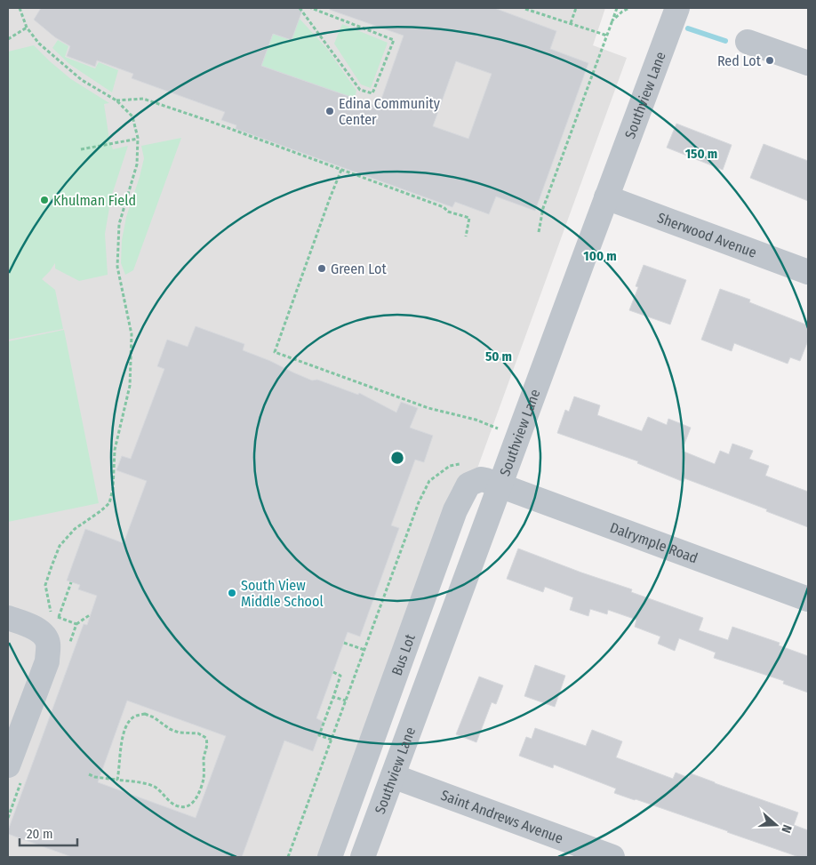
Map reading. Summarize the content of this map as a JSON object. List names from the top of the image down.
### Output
{
  "streets": {
    "street": [
      "Southview Lane",
      "Sherwood Avenue",
      "Dalrymple Road",
      "Bus Lot",
      "Saint Andrews Avenue"
    ]
  },
  "crossings": [
    ["Southview Lane", "Sherwood Avenue"],
    ["Southview Lane", "Dalrymple Road"],
    ["Southview Lane", "Bus Lot"],
    ["Southview Lane", "Saint Andrews Avenue"],
    ["Dalrymple Road", "Bus Lot"]
  ],
  "places": [
    "Red Lot",
    "Edina Community Center",
    "Khulman Field",
    "Green Lot",
    "South View Middle School"
  ],
  "scale_bar": "20 m",
  "north": "right",
  "rings": ["150 m", "100 m", "50 m"]
}
